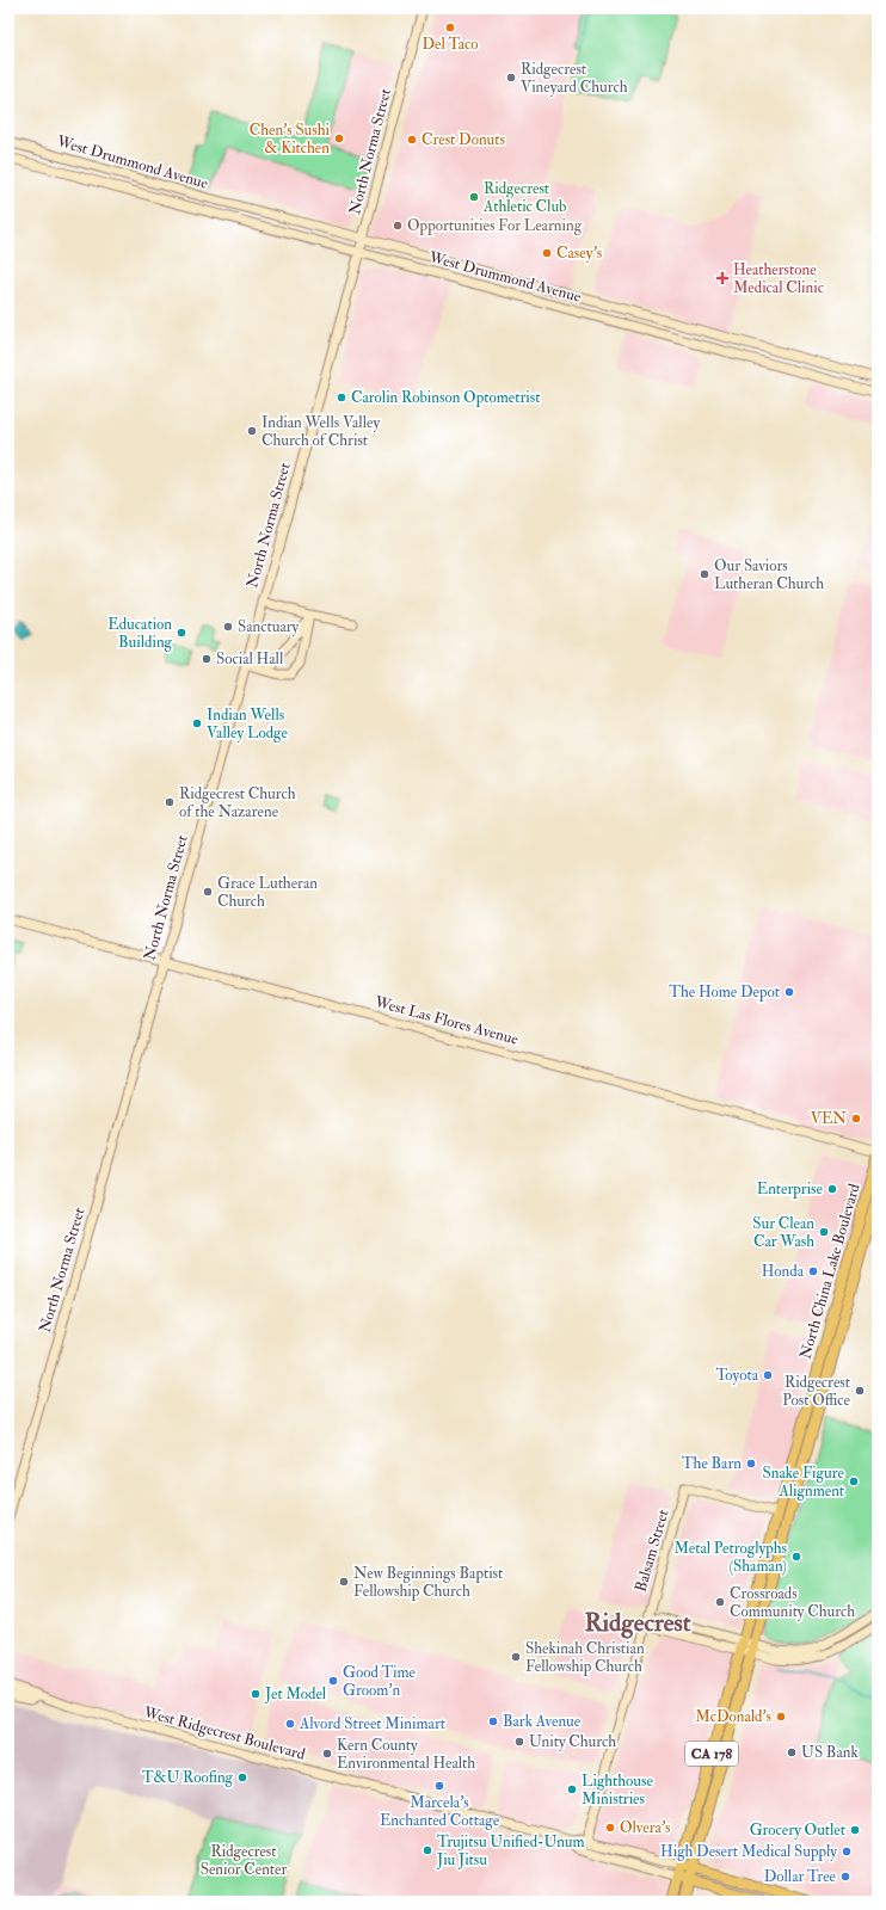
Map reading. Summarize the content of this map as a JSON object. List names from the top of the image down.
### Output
{
  "streets": {
    "main road": [
      "North Norma Street",
      "West Drummond Avenue",
      "West Las Flores Avenue",
      "North China Lake Boulevard",
      "Balsam Street",
      "West Ridgecrest Boulevard",
      "CA 178"
    ]
  },
  "crossings": [
    ["North Norma Street", "West Drummond Avenue"],
    ["North Norma Street", "West Las Flores Avenue"],
    ["West Las Flores Avenue", "North China Lake Boulevard"],
    ["North China Lake Boulevard", "Balsam Street"],
    ["North China Lake Boulevard", "West Ridgecrest Boulevard"],
    ["Balsam Street", "West Ridgecrest Boulevard"]
  ],
  "districts": ["Ridgecrest"],
  "parks": ["Ridgecrest Senior Center"],
  "places": {
    "other": [
      "Del Taco",
      "Ridgecrest Vineyard Church",
      "Chen's Sushi & Kitchen",
      "Crest Donuts",
      "Ridgecrest Athletic Club",
      "Opportunities For Learning",
      "Casey's",
      "Carolin Robinson Optometrist",
      "Indian Wells Valley Church of Christ",
      "Our Saviors Lutheran Church",
      "Sanctuary",
      "Education Building",
      "Social Hall",
      "Indian Wells Valley Lodge",
      "Ridgecrest Church of the Nazarene",
      "Grace Lutheran Church",
      "The Home Depot",
      "VEN",
      "Enterprise",
      "Sur Clean Car Wash",
      "Honda",
      "Toyota",
      "Ridgecrest Post Office",
      "The Barn",
      "Snake Figure Alignment",
      "Metal Petroglyphs (Shaman)",
      "New Beginnings Baptist Fellowship Church",
      "Crossroads Community Church",
      "Shekinah Christian Fellowship Church",
      "Good Time Groom'n",
      "Jet Model",
      "McDonald's",
      "Bark Avenue",
      "Alvord Street Minimart",
      "Unity Church",
      "US Bank",
      "Kern County Environmental Health",
      "T&U Roofing",
      "Marcela’s Enchanted Cottage",
      "Lighthouse Ministries",
      "Olvera's",
      "Grocery Outlet",
      "Trujitsu Unified-Unum Jiu Jitsu",
      "High Desert Medical Supply",
      "Dollar Tree"
    ],
    "health": ["Heatherstone Medical Clinic"]
  }
}
